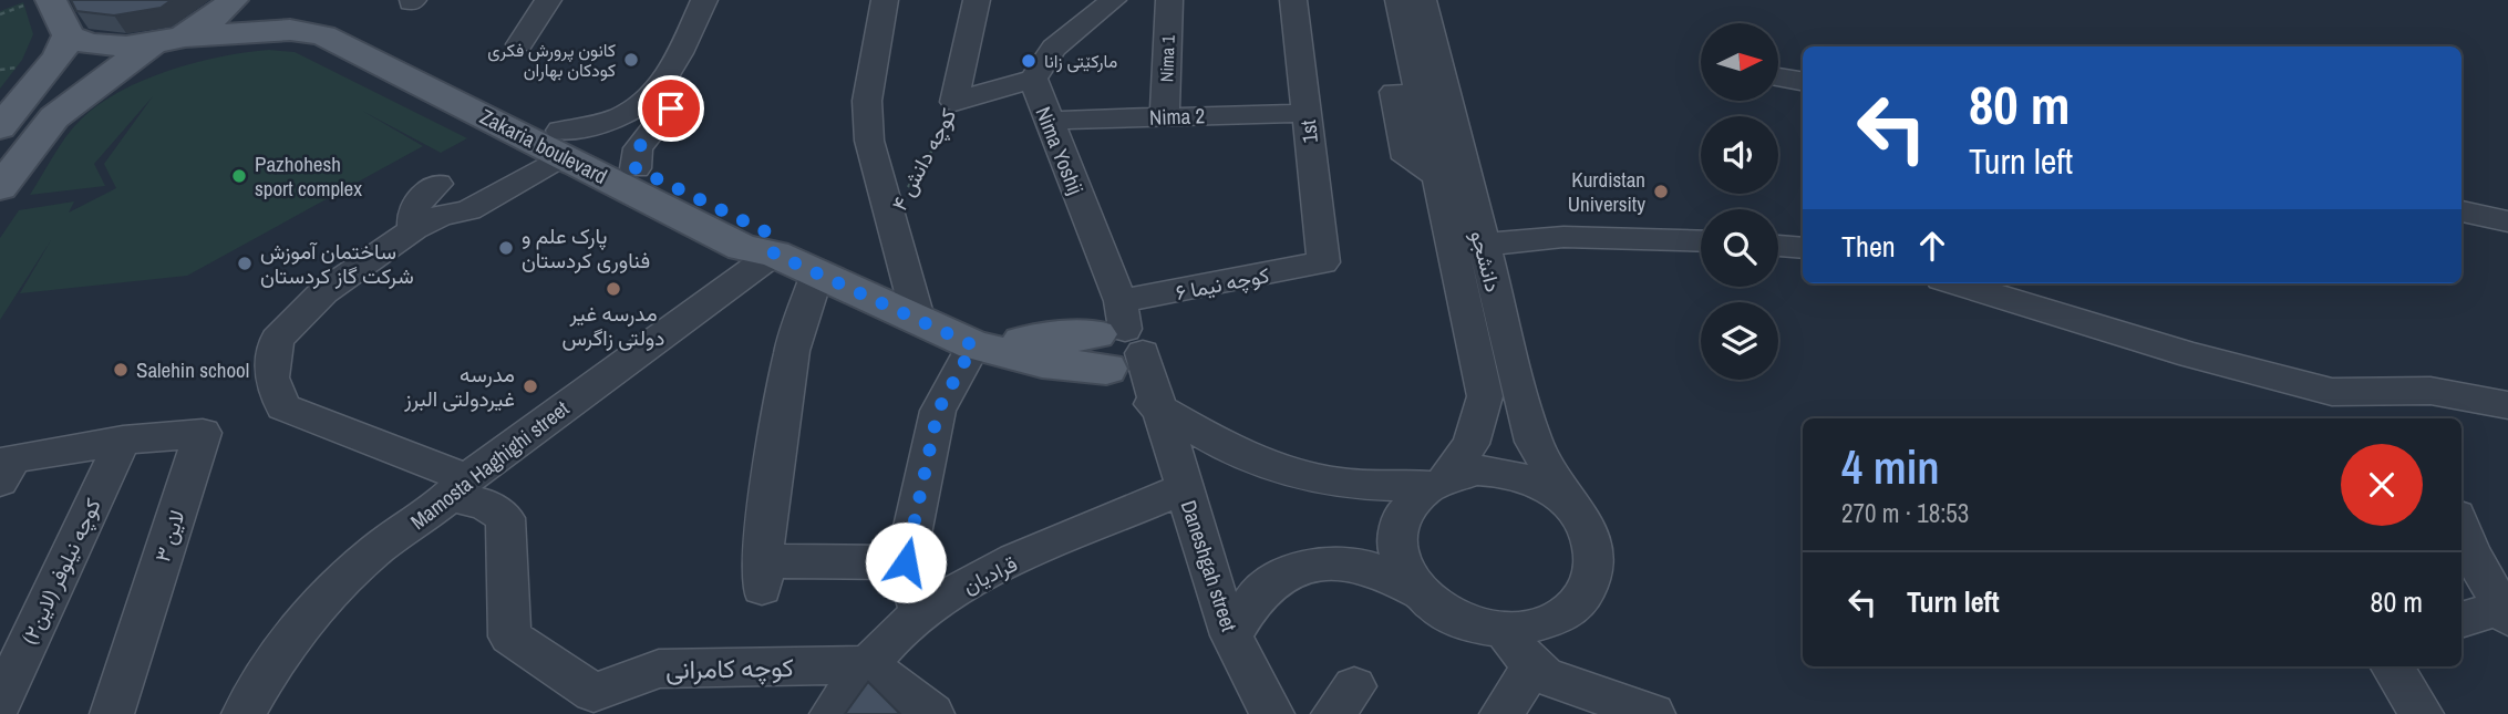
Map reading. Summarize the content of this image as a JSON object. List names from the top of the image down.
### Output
{
  "streets": {
    "main road": ["Zakaria boulevard"],
    "street": [
      "Nima 1",
      "Nima 2",
      "1st",
      "Nima Yoshij",
      "کوچه دانش ۴",
      "دانشجو",
      "کوچه نیما ۶",
      "Mamosta Haghighi street",
      "لاین ۳",
      "Daneshgah street",
      "کوچه نیلوفر (لاین۲)",
      "قرادیان",
      "کوچه کامرانی"
    ]
  },
  "crossings": [
    ["Nima 1", "Nima 2"],
    ["Nima 2", "1st"],
    ["Nima 2", "Nima Yoshij"],
    ["1st", "کوچه نیما ۶"],
    ["Zakaria boulevard", "Mamosta Haghighi street"],
    ["Nima Yoshij", "کوچه نیما ۶"],
    ["Nima Yoshij", "Daneshgah street"],
    ["کوچه نیما ۶", "Daneshgah street"],
    ["Mamosta Haghighi street", "کوچه کامرانی"],
    ["لاین ۳", "کوچه نیلوفر (لاین۲)"],
    ["Daneshgah street", "قرادیان"],
    ["قرادیان", "کوچه کامرانی"]
  ],
  "places": [
    "کانون پرورش فکری کودکان بهاران",
    "مارکێتی زانا",
    "Pazhohesh sport complex",
    "Kurdistan University",
    "پارک علم و فناوری کردستان",
    "ساختمان آموزش شرکت گاز کردستان",
    "مدرسه غیر دولتی زاگرس",
    "Salehin school",
    "مدرسه غیردولتی البرز"
  ],
  "north": "right",
  "page": {
    "turn": ["80 m", "Turn left"],
    "then": "Then",
    "heading": ["4 min", "270 m · 18:53"],
    "list": [
      {
        "name": "Turn left",
        "value": "80 m"
      }
    ]
  }
}
